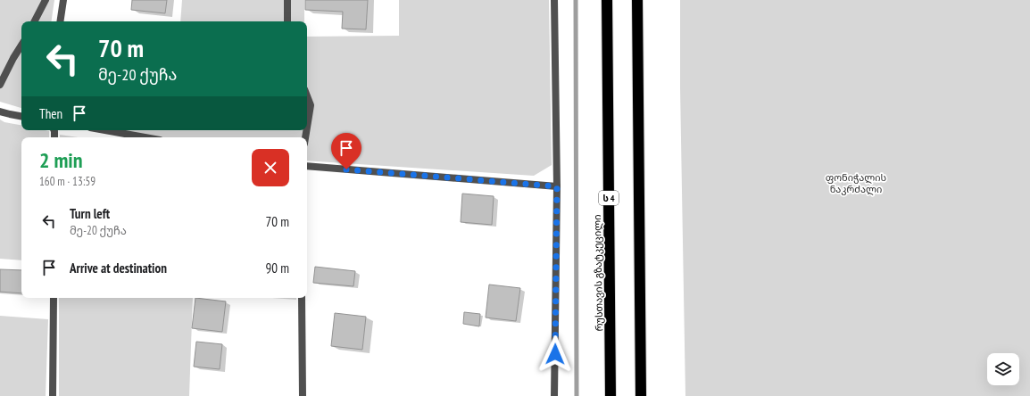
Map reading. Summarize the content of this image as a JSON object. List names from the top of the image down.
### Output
{
  "streets": {
    "highway": ["ს 4", "რუსთავის გზატკეცილი"]
  },
  "parks": ["ფონიჭალის ნაკრძალი"],
  "page": {
    "turn": ["70 m", "მე-20 ქუჩა"],
    "then": "Then",
    "heading": ["2 min", "160 m · 13:59"],
    "list": [
      {
        "name": "Turn left",
        "note": "მე-20 ქუჩა",
        "value": "70 m"
      },
      {
        "name": "Arrive at destination",
        "value": "90 m"
      }
    ]
  }
}
